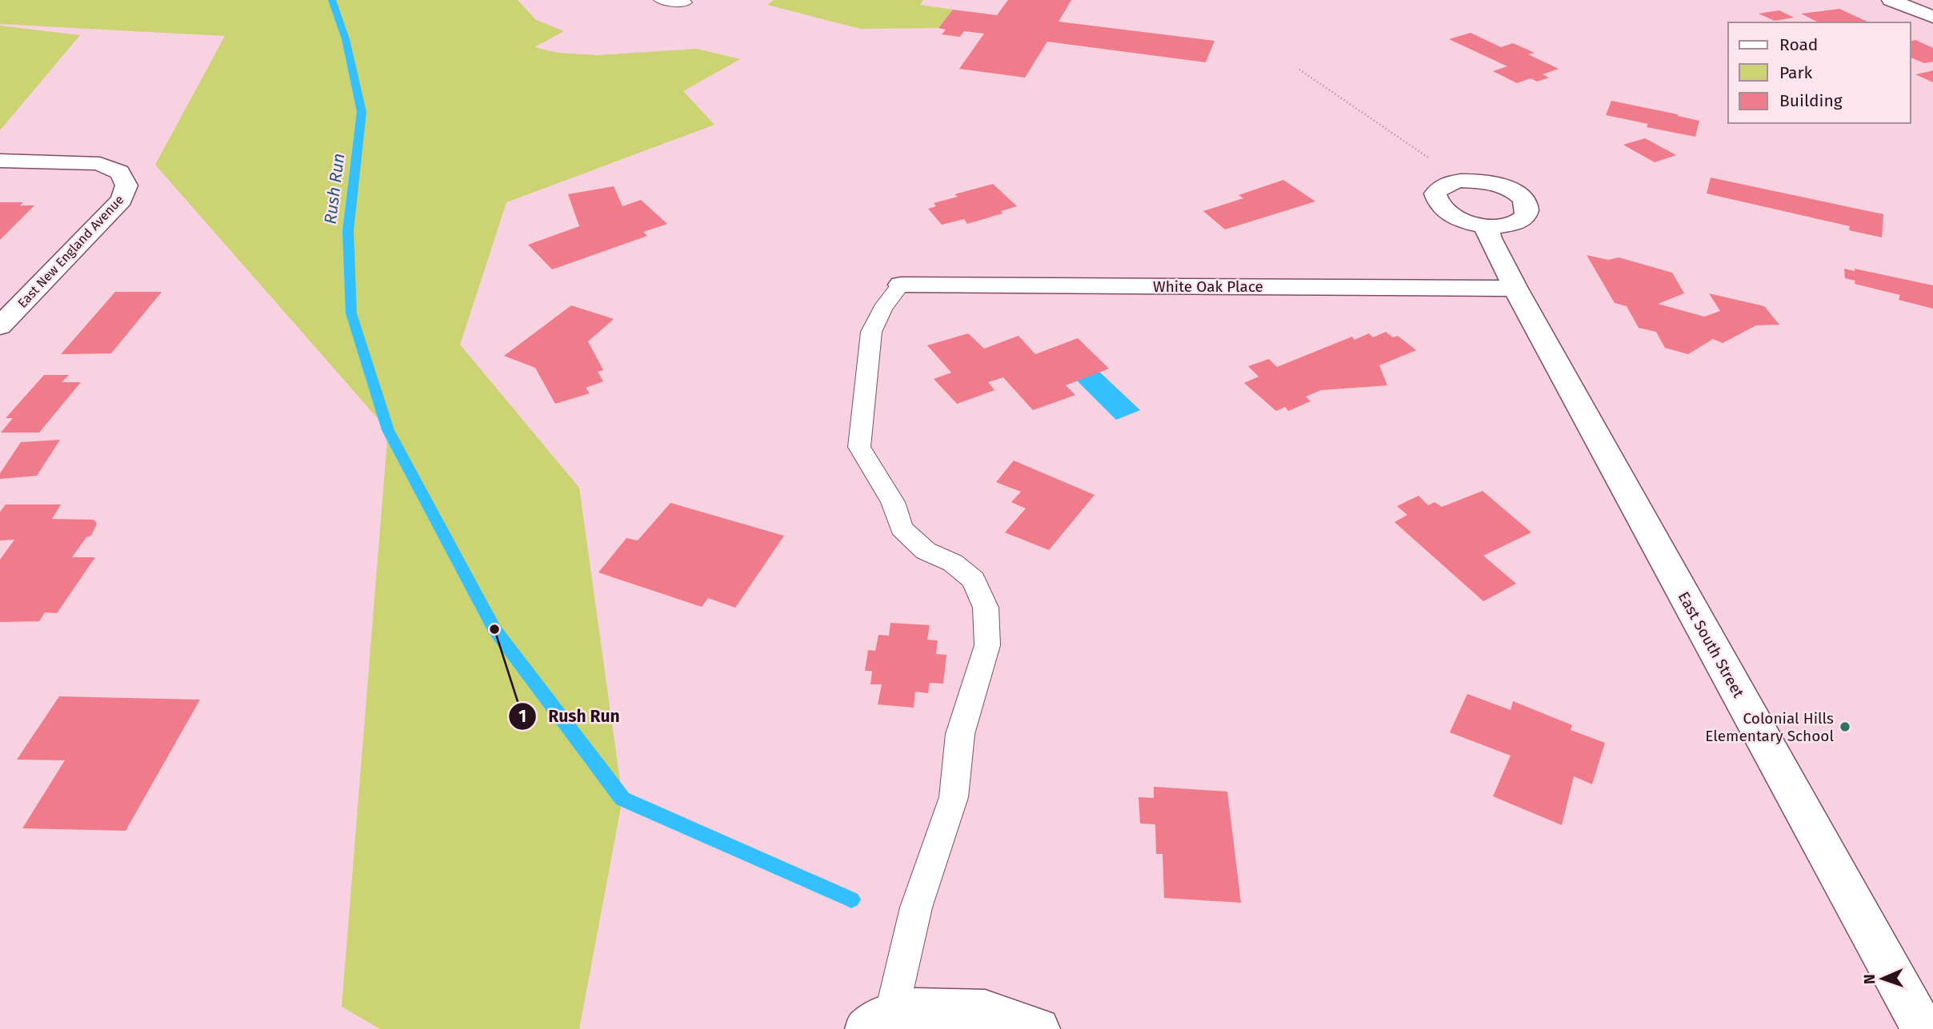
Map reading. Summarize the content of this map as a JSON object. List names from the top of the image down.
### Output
{
  "streets": {
    "street": ["East New England Avenue", "White Oak Place", "East South Street"]
  },
  "crossings": [
    ["White Oak Place", "East South Street"]
  ],
  "water": ["Rush Run"],
  "places": ["Rush Run", "Colonial Hills Elementary School"],
  "legend": ["Road", "Park", "Building"],
  "north": "left"
}
